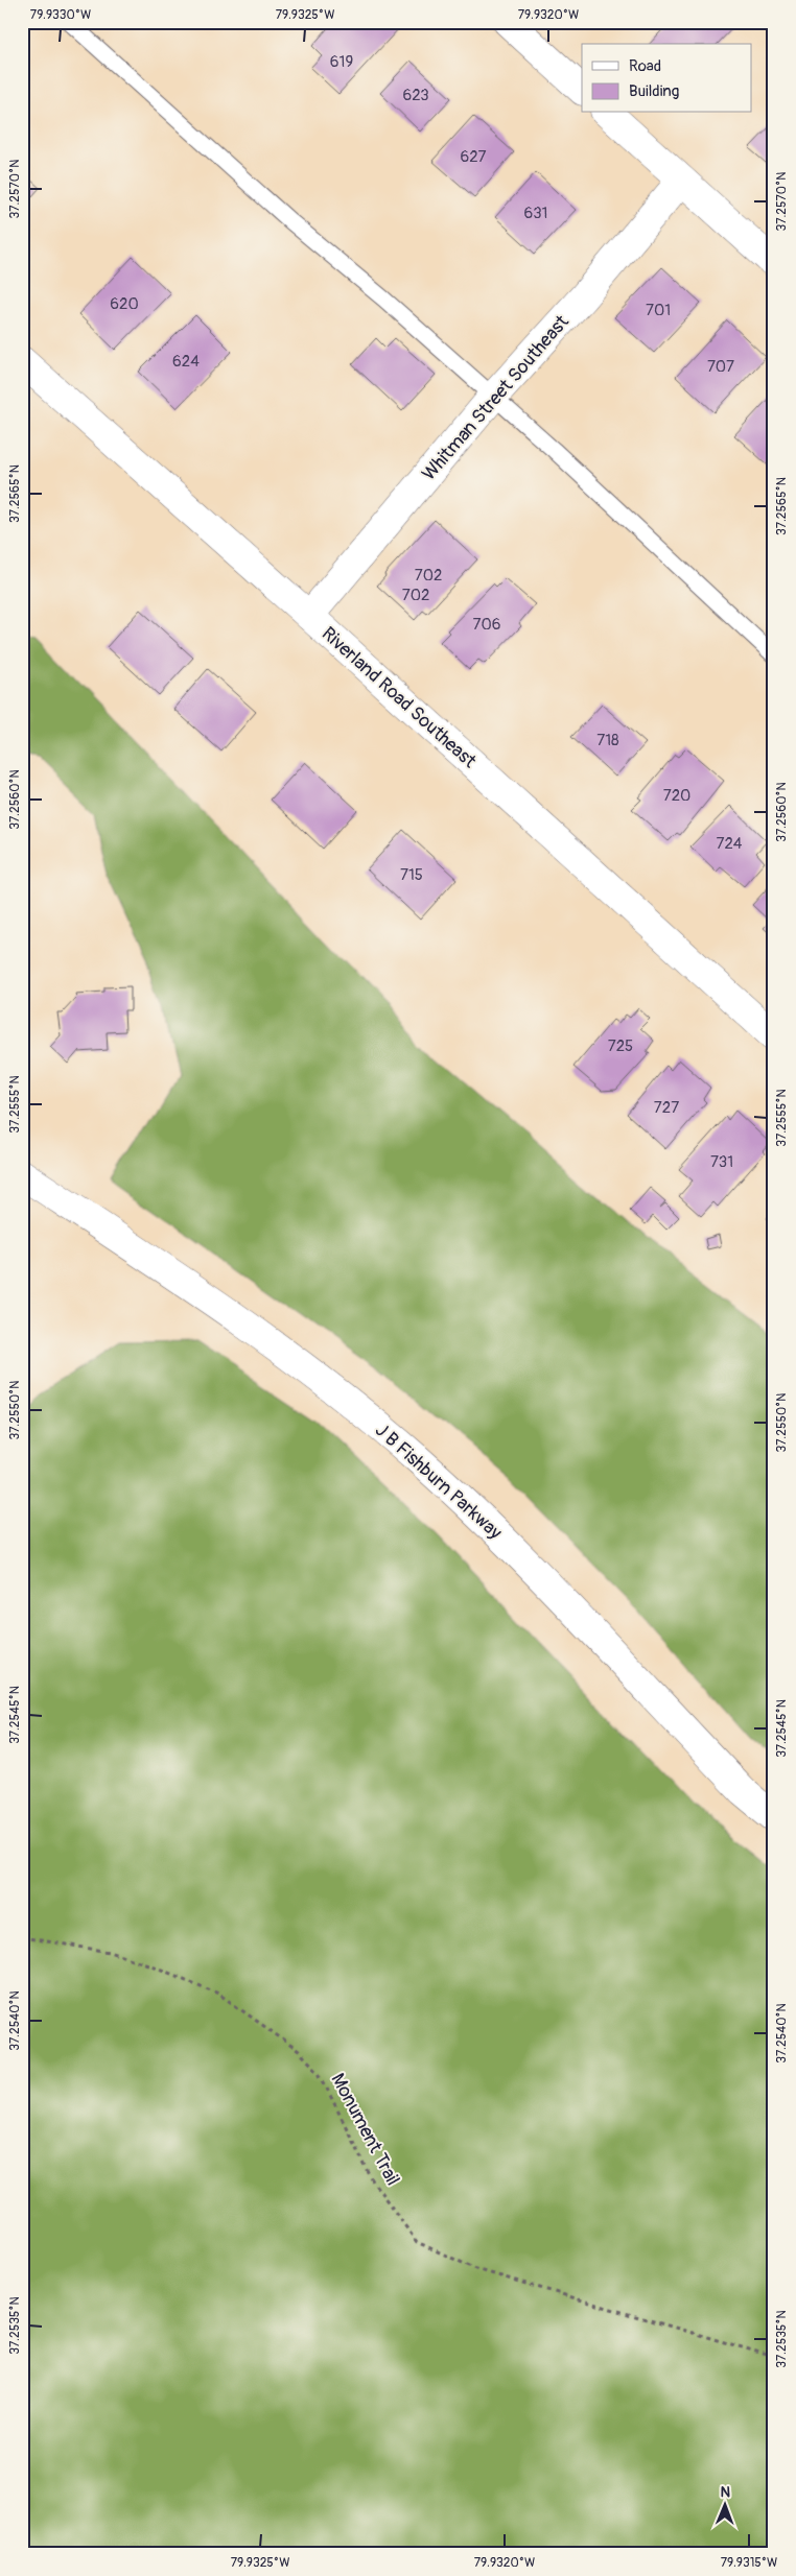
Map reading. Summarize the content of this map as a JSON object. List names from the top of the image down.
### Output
{
  "streets": {
    "street": ["Whitman Street Southeast", "Riverland Road Southeast", "J B Fishburn Parkway"],
    "path": ["Monument Trail"]
  },
  "crossings": [
    ["Whitman Street Southeast", "Riverland Road Southeast"]
  ],
  "house_numbers": [
    "619",
    "623",
    "627",
    "631",
    "620",
    "701",
    "624",
    "707",
    "702",
    "702",
    "706",
    "718",
    "720",
    "724",
    "715",
    "725",
    "727",
    "731"
  ],
  "legend": ["Road", "Building"],
  "north": "top",
  "coordinates": [
    "79.9330°W",
    "79.9325°W",
    "79.9320°W",
    "37.2570°N",
    "37.2565°N",
    "37.2560°N",
    "37.2555°N",
    "37.2550°N",
    "37.2545°N",
    "37.2540°N",
    "37.2535°N",
    "79.9315°W"
  ]
}
